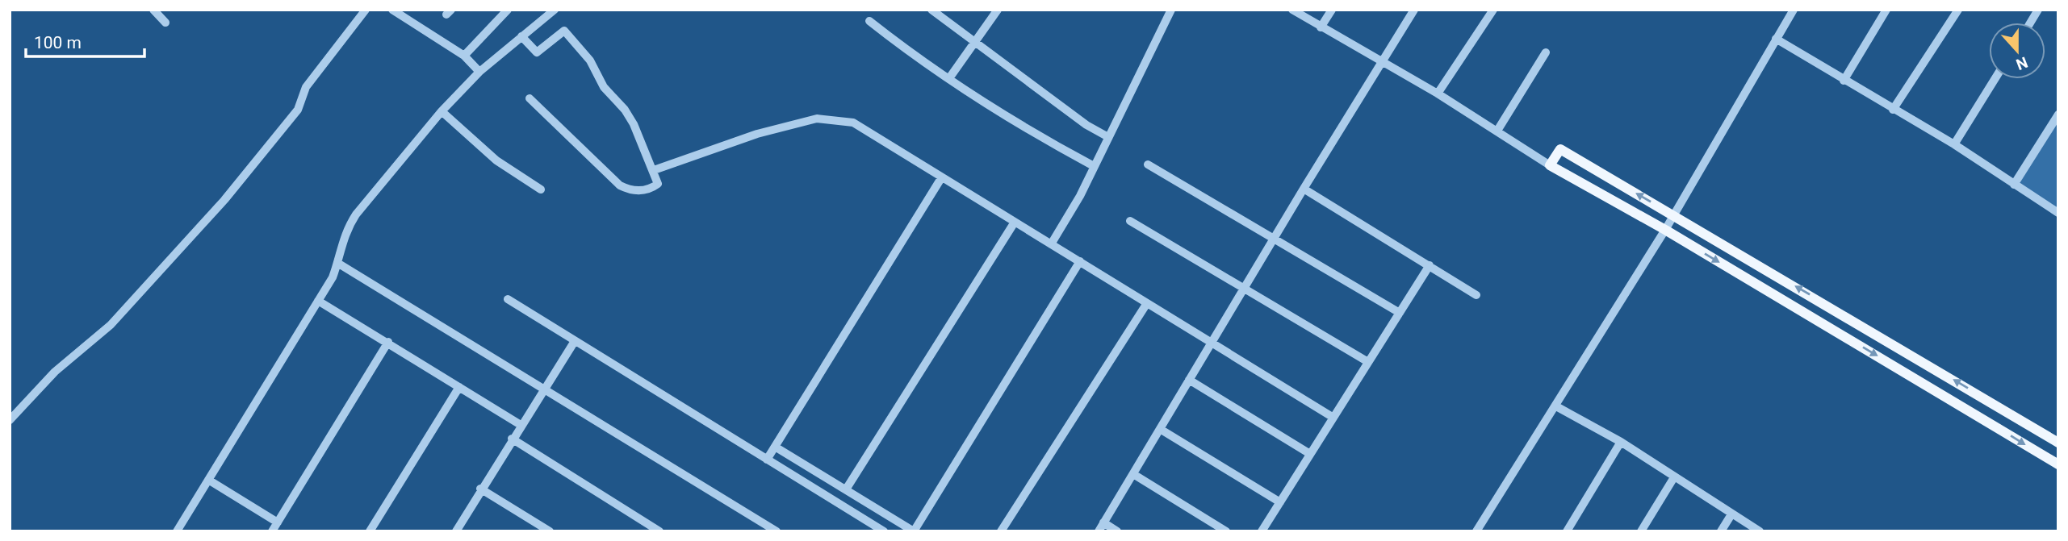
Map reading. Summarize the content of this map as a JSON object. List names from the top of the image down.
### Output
{
  "scale_bar": "100 m",
  "north": "bottom"
}
